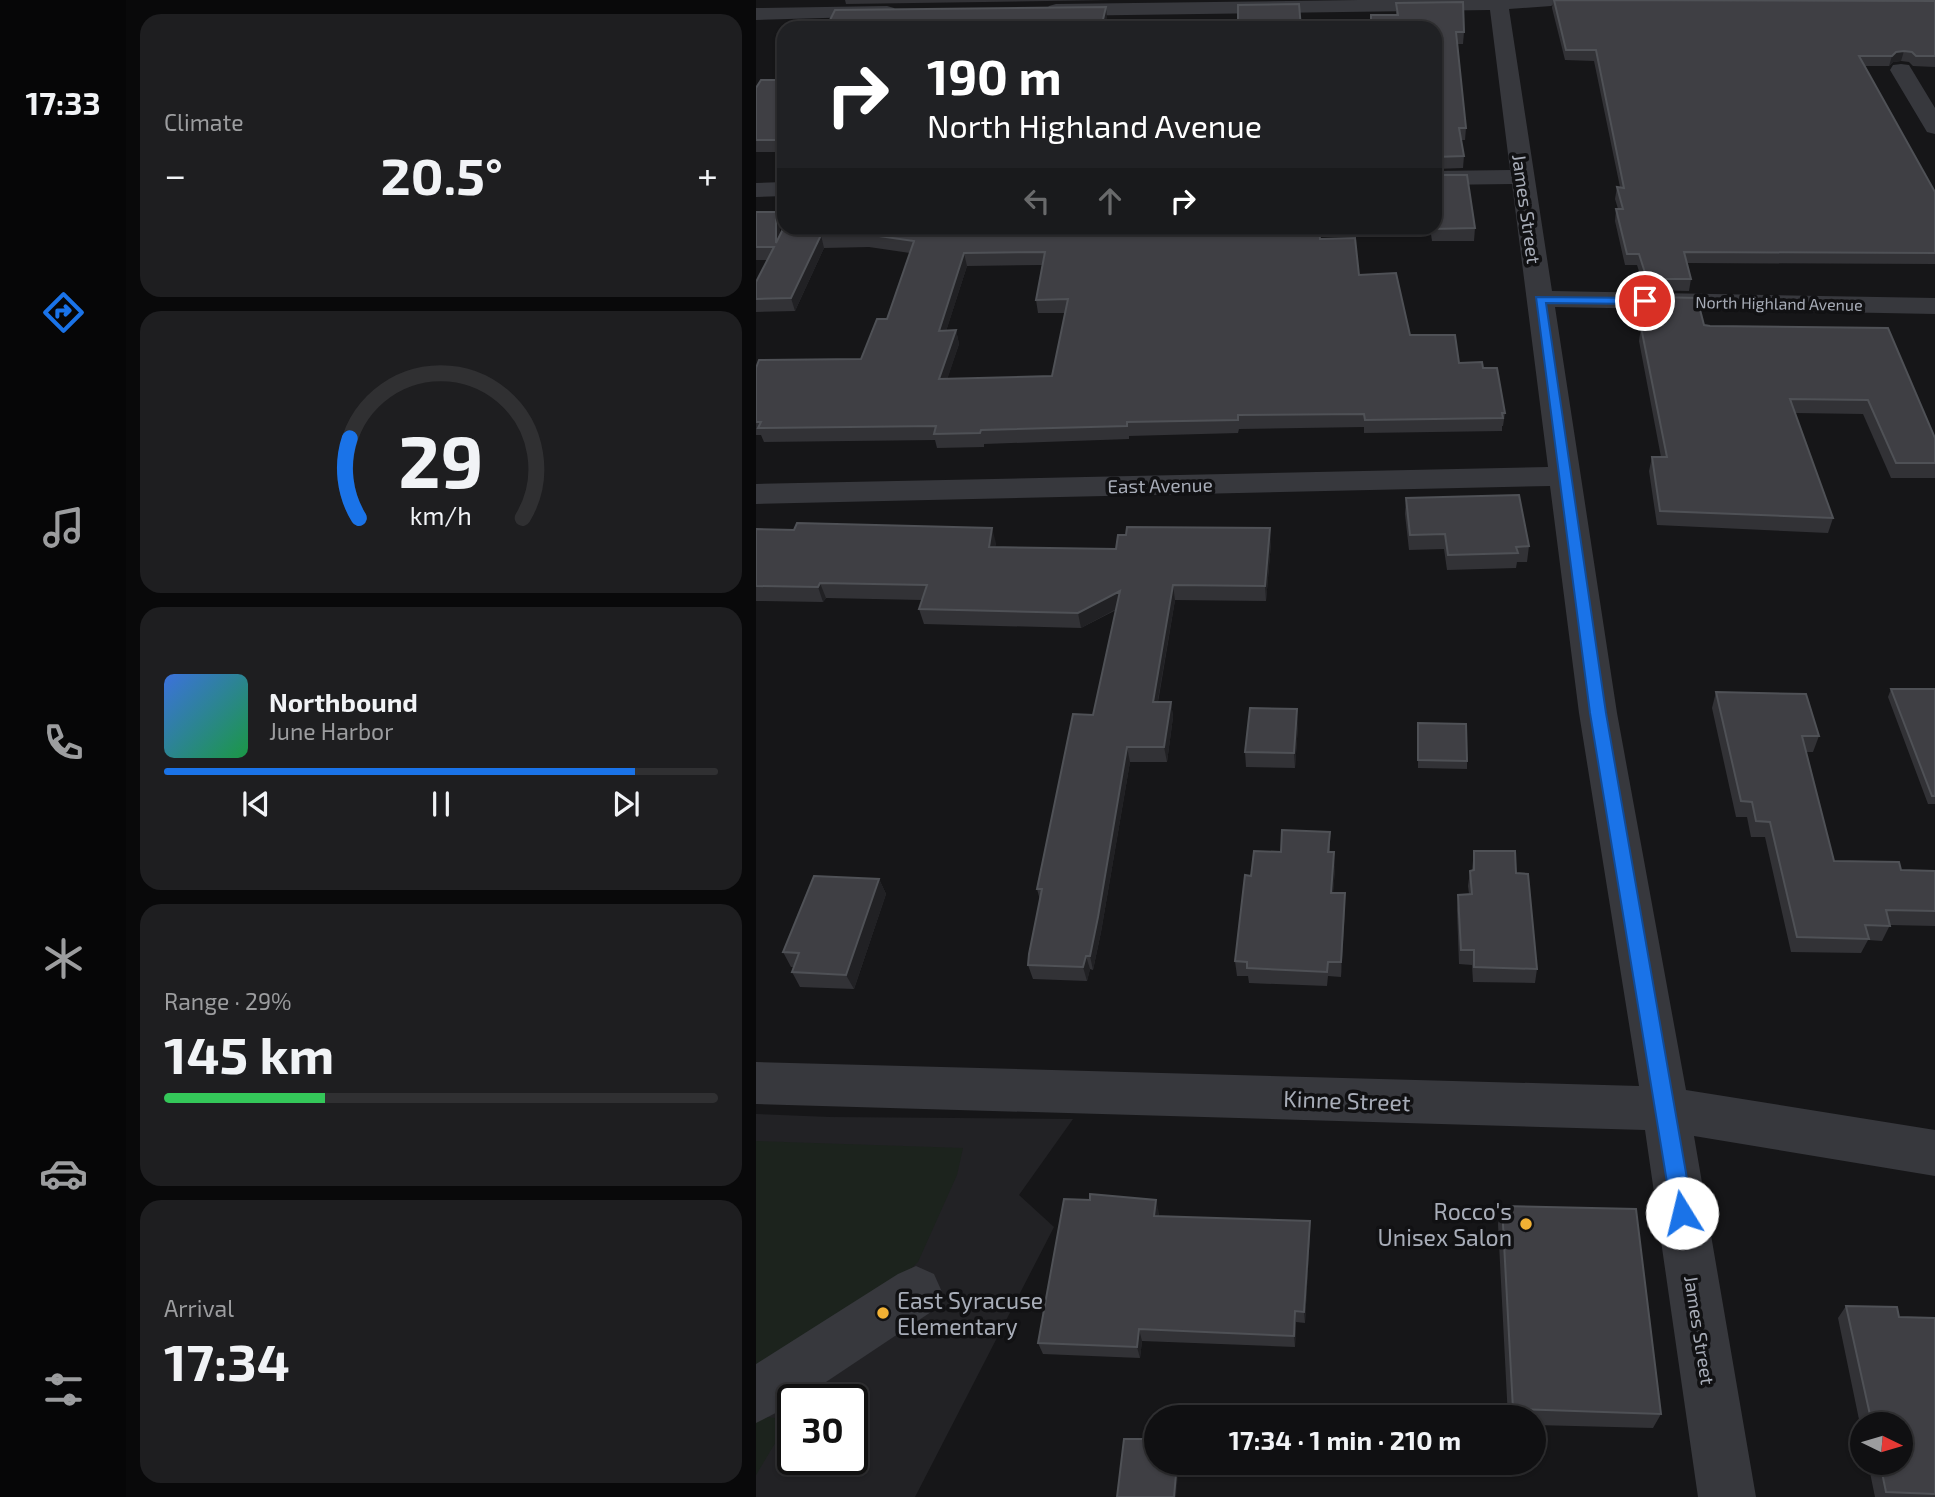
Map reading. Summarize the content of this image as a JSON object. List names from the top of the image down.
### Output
{
  "streets": {
    "street": [
      "James Street",
      "North Highland Avenue",
      "East Avenue",
      "Kinne Street"
    ]
  },
  "crossings": [
    ["James Street", "North Highland Avenue"],
    ["James Street", "East Avenue"],
    ["James Street", "Kinne Street"]
  ],
  "places": ["Rocco's Unisex Salon", "East Syracuse Elementary"],
  "north": "right",
  "page": {
    "tabs": "17:33",
    "tile": [
      "Climate",
      ["Range · 29%", "145 km"],
      ["Arrival", "17:34"]
    ],
    "turn": ["190 m", "North Highland Avenue"],
    "heat": ["−", "20.5°", "+"],
    "song": ["Northbound", "June Harbor"],
    "limit": "30",
    "trip": "17:34 · 1 min · 210 m",
    "gauge": ["29", "km/h"]
  }
}
